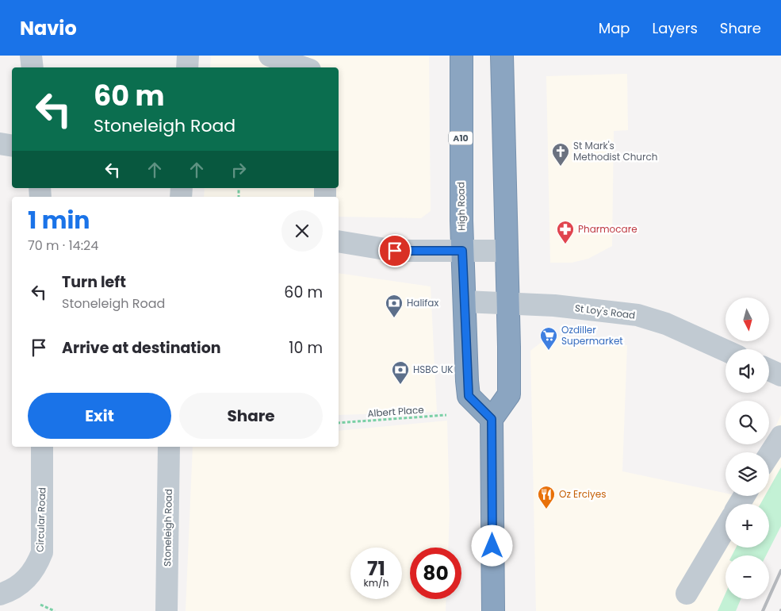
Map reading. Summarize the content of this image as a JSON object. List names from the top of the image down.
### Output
{
  "streets": {
    "highway": ["A10", "High Road"],
    "street": ["St Loy's Road", "Circular Road", "Stoneleigh Road"],
    "path": ["Albert Place"]
  },
  "crossings": [
    ["High Road", "St Loy's Road"]
  ],
  "places": {
    "church": ["St Mark's Methodist Church"],
    "pharmacy": ["Pharmocare"],
    "bank": ["Halifax", "HSBC UK"],
    "supermarket": ["Ozdiller Supermarket"],
    "restaurant": ["Oz Erciyes"]
  },
  "north": "bottom",
  "page": {
    "header": "Navio",
    "nav": ["Map", "Layers", "Share"],
    "turn": ["60 m", "Stoneleigh Road"],
    "heading": ["1 min", "70 m · 14:24"],
    "list": [
      {
        "name": "Turn left",
        "note": "Stoneleigh Road",
        "value": "60 m"
      },
      {
        "name": "Arrive at destination",
        "value": "10 m"
      }
    ],
    "map_buttons": ["+", "−"],
    "buttons": ["Exit", "Share"],
    "speed": "71 km/h",
    "limit": "80"
  }
}
